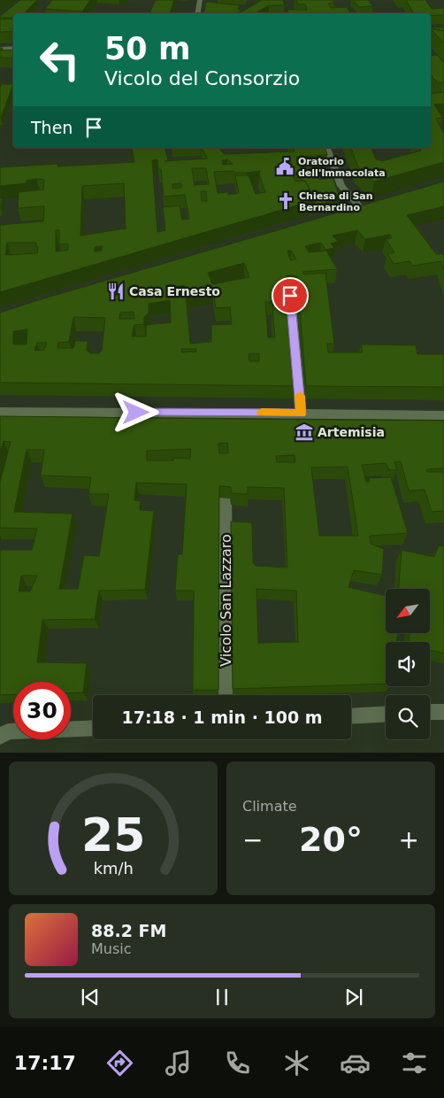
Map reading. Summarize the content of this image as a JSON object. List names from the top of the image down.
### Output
{
  "streets": {
    "street": ["Vicolo San Lazzaro"]
  },
  "places": {
    "public building": ["Oratorio dell'Immacolata"],
    "church": ["Chiesa di San Bernardino"],
    "restaurant": ["Casa Ernesto"],
    "museum": ["Artemisia"]
  },
  "north": "bottom left",
  "page": {
    "turn": ["50 m", "Vicolo del Consorzio"],
    "then": "Then",
    "limit": "30",
    "trip": "17:18 · 1 min · 100 m",
    "tile": "Climate",
    "heat": ["−", "20°", "+"],
    "song": ["88.2 FM", "Music"],
    "tabs": "17:17",
    "gauge": ["25", "km/h"]
  }
}
